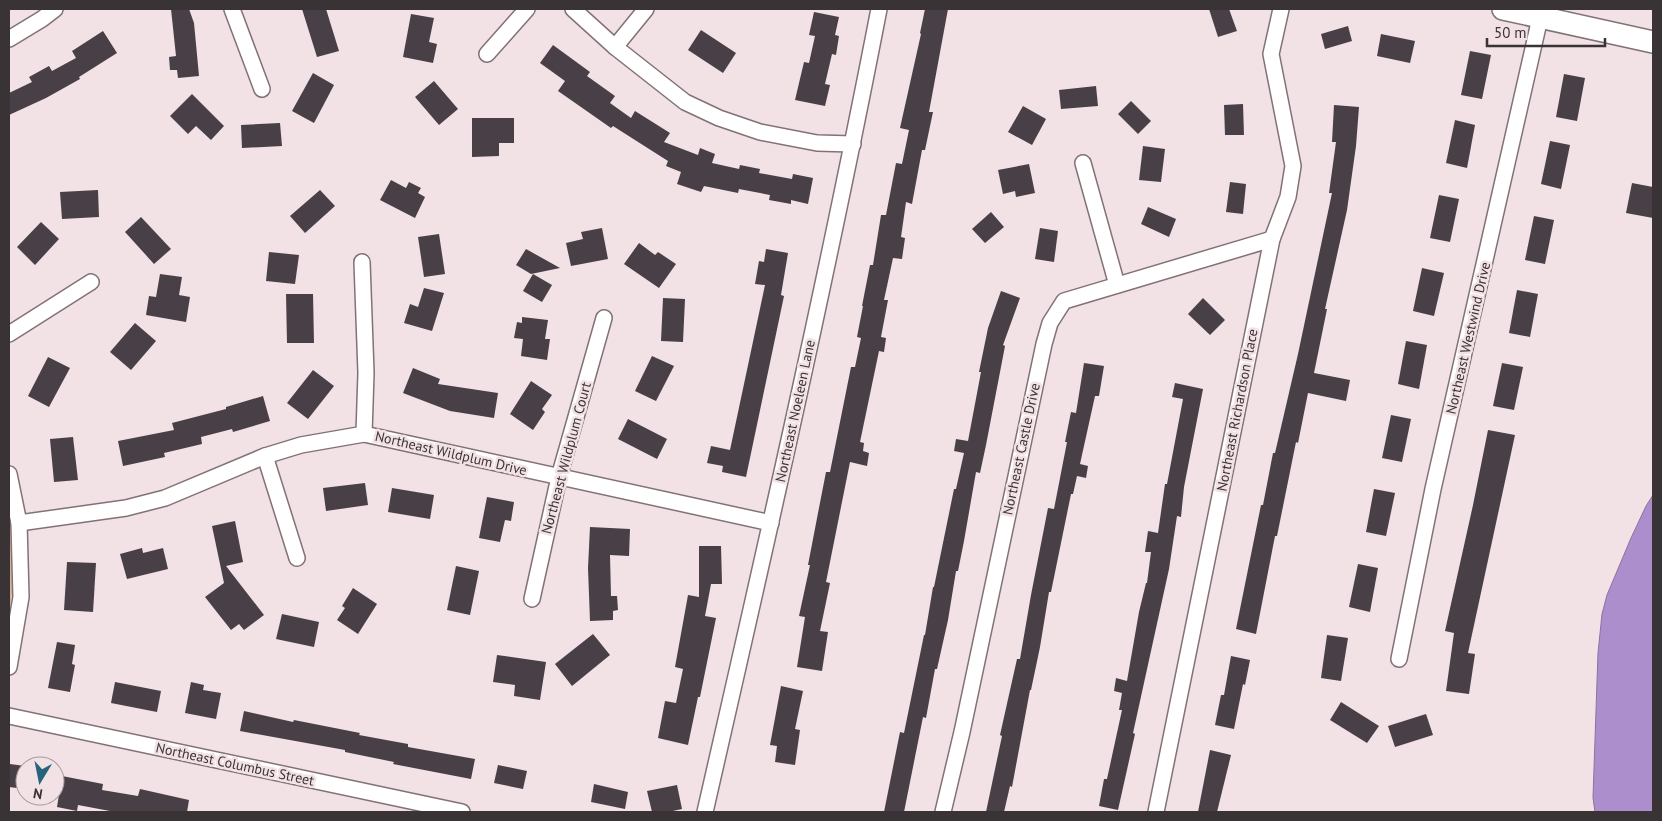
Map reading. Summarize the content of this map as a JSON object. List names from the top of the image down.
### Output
{
  "streets": {
    "street": [
      "Northeast Westwind Drive",
      "Northeast Richardson Place",
      "Northeast Noeleen Lane",
      "Northeast Castle Drive",
      "Northeast Wildplum Drive",
      "Northeast Wildplum Court",
      "Northeast Columbus Street"
    ]
  },
  "crossings": [
    ["Northeast Richardson Place", "Northeast Castle Drive"],
    ["Northeast Noeleen Lane", "Northeast Wildplum Drive"],
    ["Northeast Wildplum Drive", "Northeast Wildplum Court"]
  ],
  "scale_bar": "50 m",
  "north": "bottom"
}
